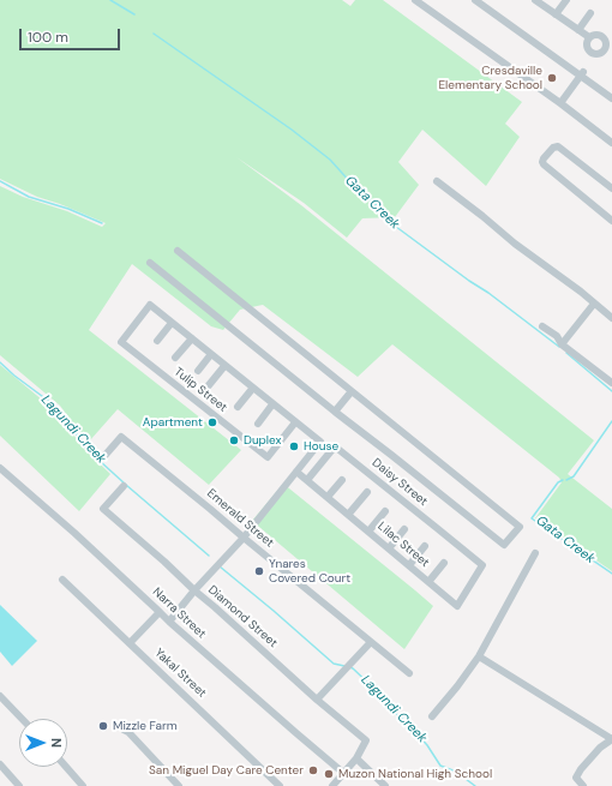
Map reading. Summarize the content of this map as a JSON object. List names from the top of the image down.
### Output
{
  "streets": {
    "street": [
      "Tulip Street",
      "Daisy Street",
      "Emerald Street",
      "Lilac Street",
      "Narra Street",
      "Diamond Street",
      "Yakal Street"
    ]
  },
  "crossings": [
    ["Daisy Street", "Lilac Street"]
  ],
  "water": ["Gata Creek", "Lagundi Creek"],
  "places": [
    "Cresdaville Elementary School",
    "Apartment",
    "Duplex",
    "House",
    "Ynares Covered Court",
    "Mizzle Farm",
    "San Miguel Day Care Center",
    "Muzon National High School"
  ],
  "scale_bar": "100 m",
  "north": "right"
}
